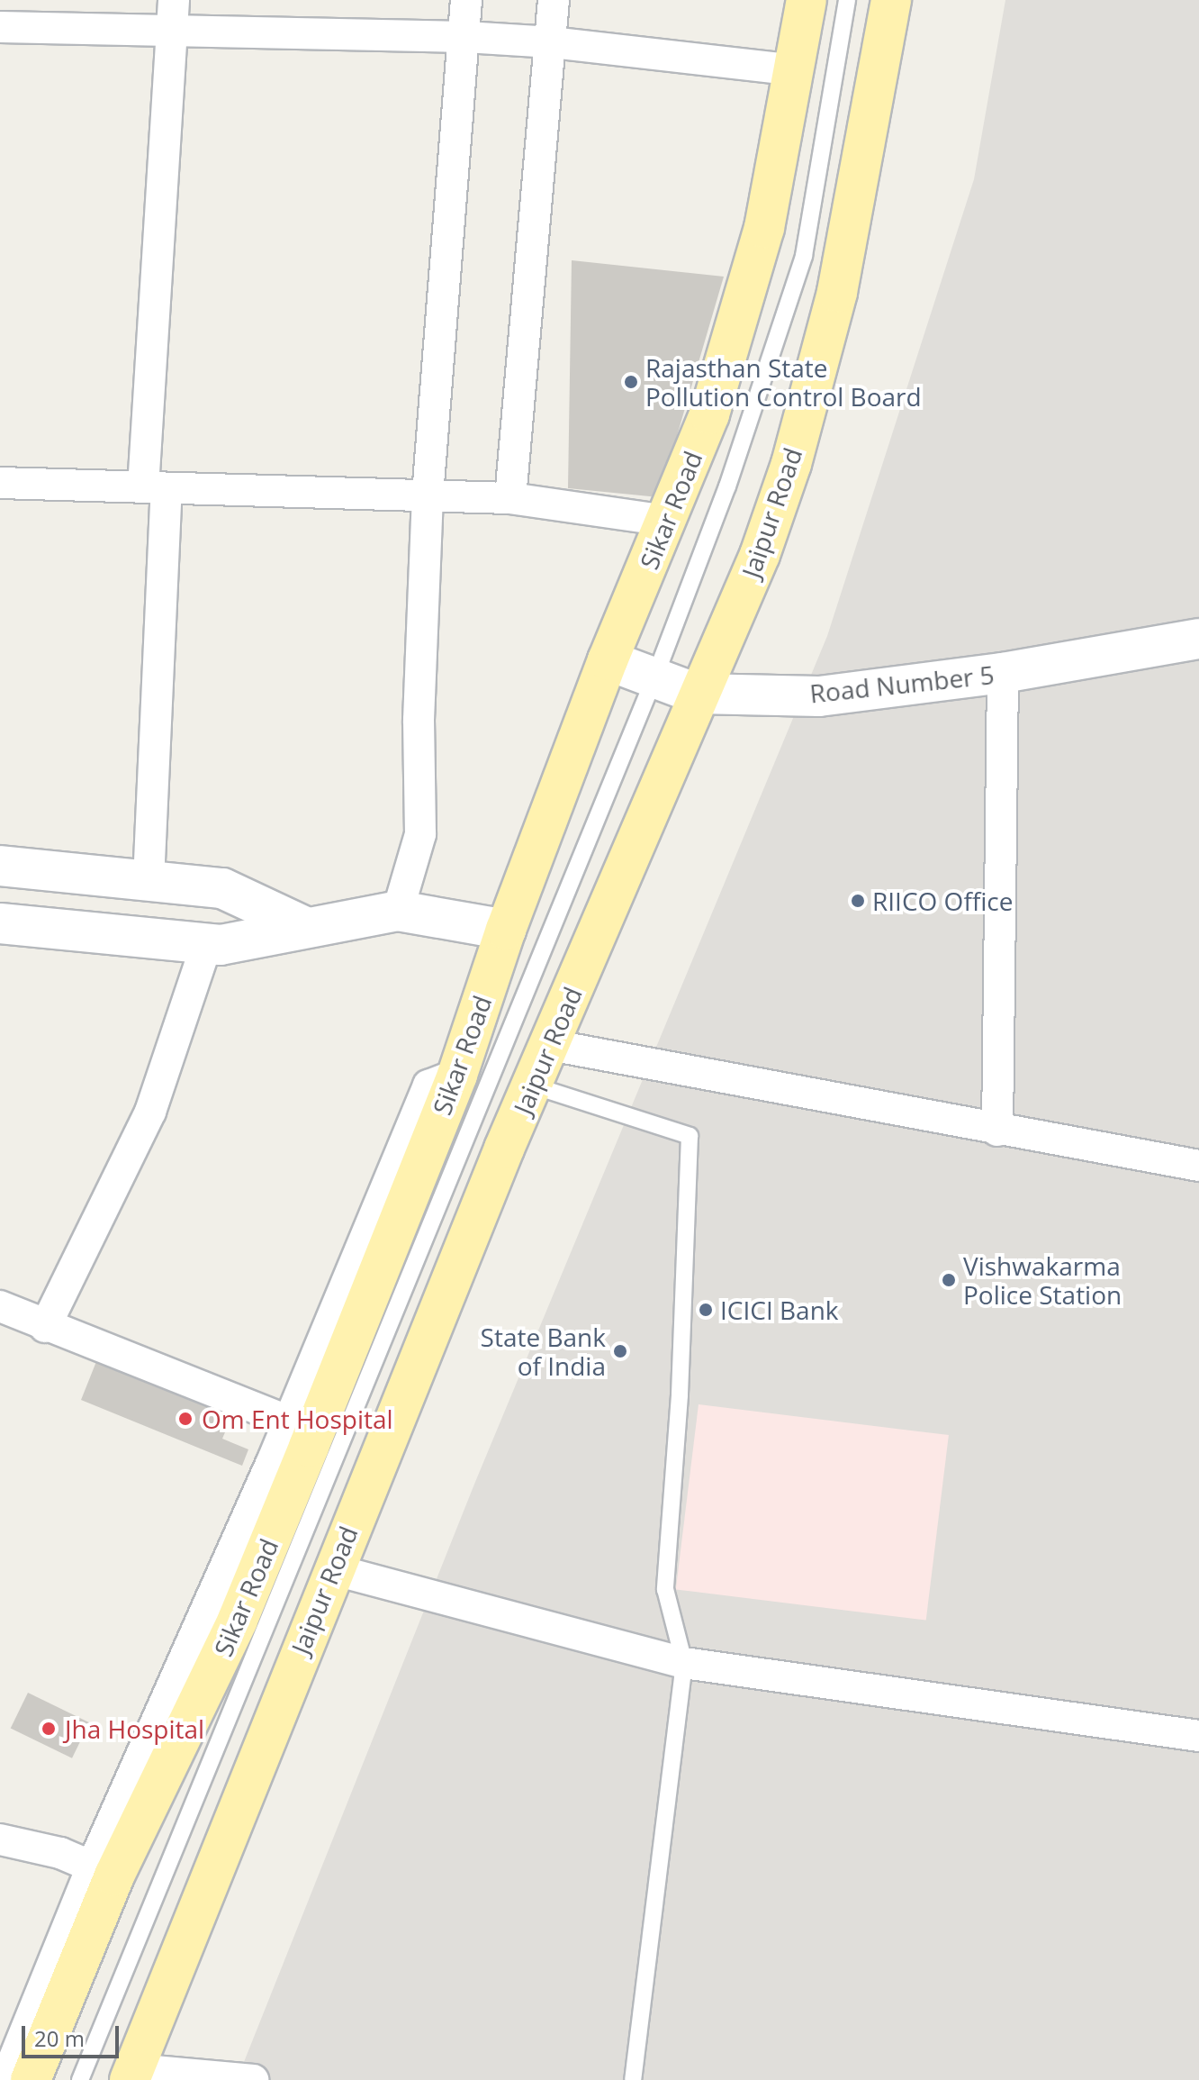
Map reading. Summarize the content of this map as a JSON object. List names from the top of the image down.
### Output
{
  "streets": {
    "main road": ["Sikar Road", "Jaipur Road"],
    "street": ["Road Number 5"]
  },
  "crossings": [
    ["Sikar Road", "Road Number 5"],
    ["Jaipur Road", "Road Number 5"]
  ],
  "places": [
    "Rajasthan State Pollution Control Board",
    "RIICO Office",
    "Vishwakarma Police Station",
    "ICICI Bank",
    "State Bank of India",
    "Om Ent Hospital",
    "Jha Hospital"
  ],
  "scale_bar": "20 m"
}
